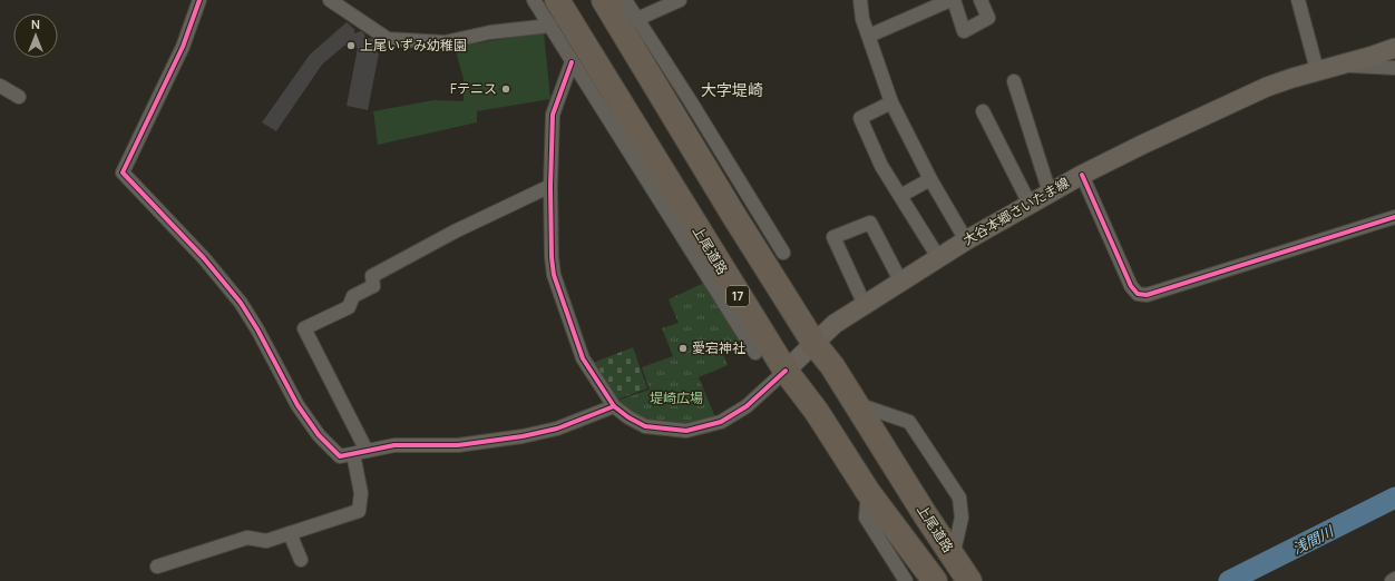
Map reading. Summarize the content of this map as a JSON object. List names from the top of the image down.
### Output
{
  "streets": {
    "highway": ["上尾道路", "17"],
    "main road": ["大谷本郷さいたま線"]
  },
  "crossings": [
    ["大谷本郷さいたま線", "上尾道路"]
  ],
  "districts": ["大字堤崎"],
  "water": ["浅間川"],
  "parks": ["堤崎広場"],
  "places": ["上尾いずみ幼稚園", "Fテニス", "愛宕神社"],
  "north": "top"
}
